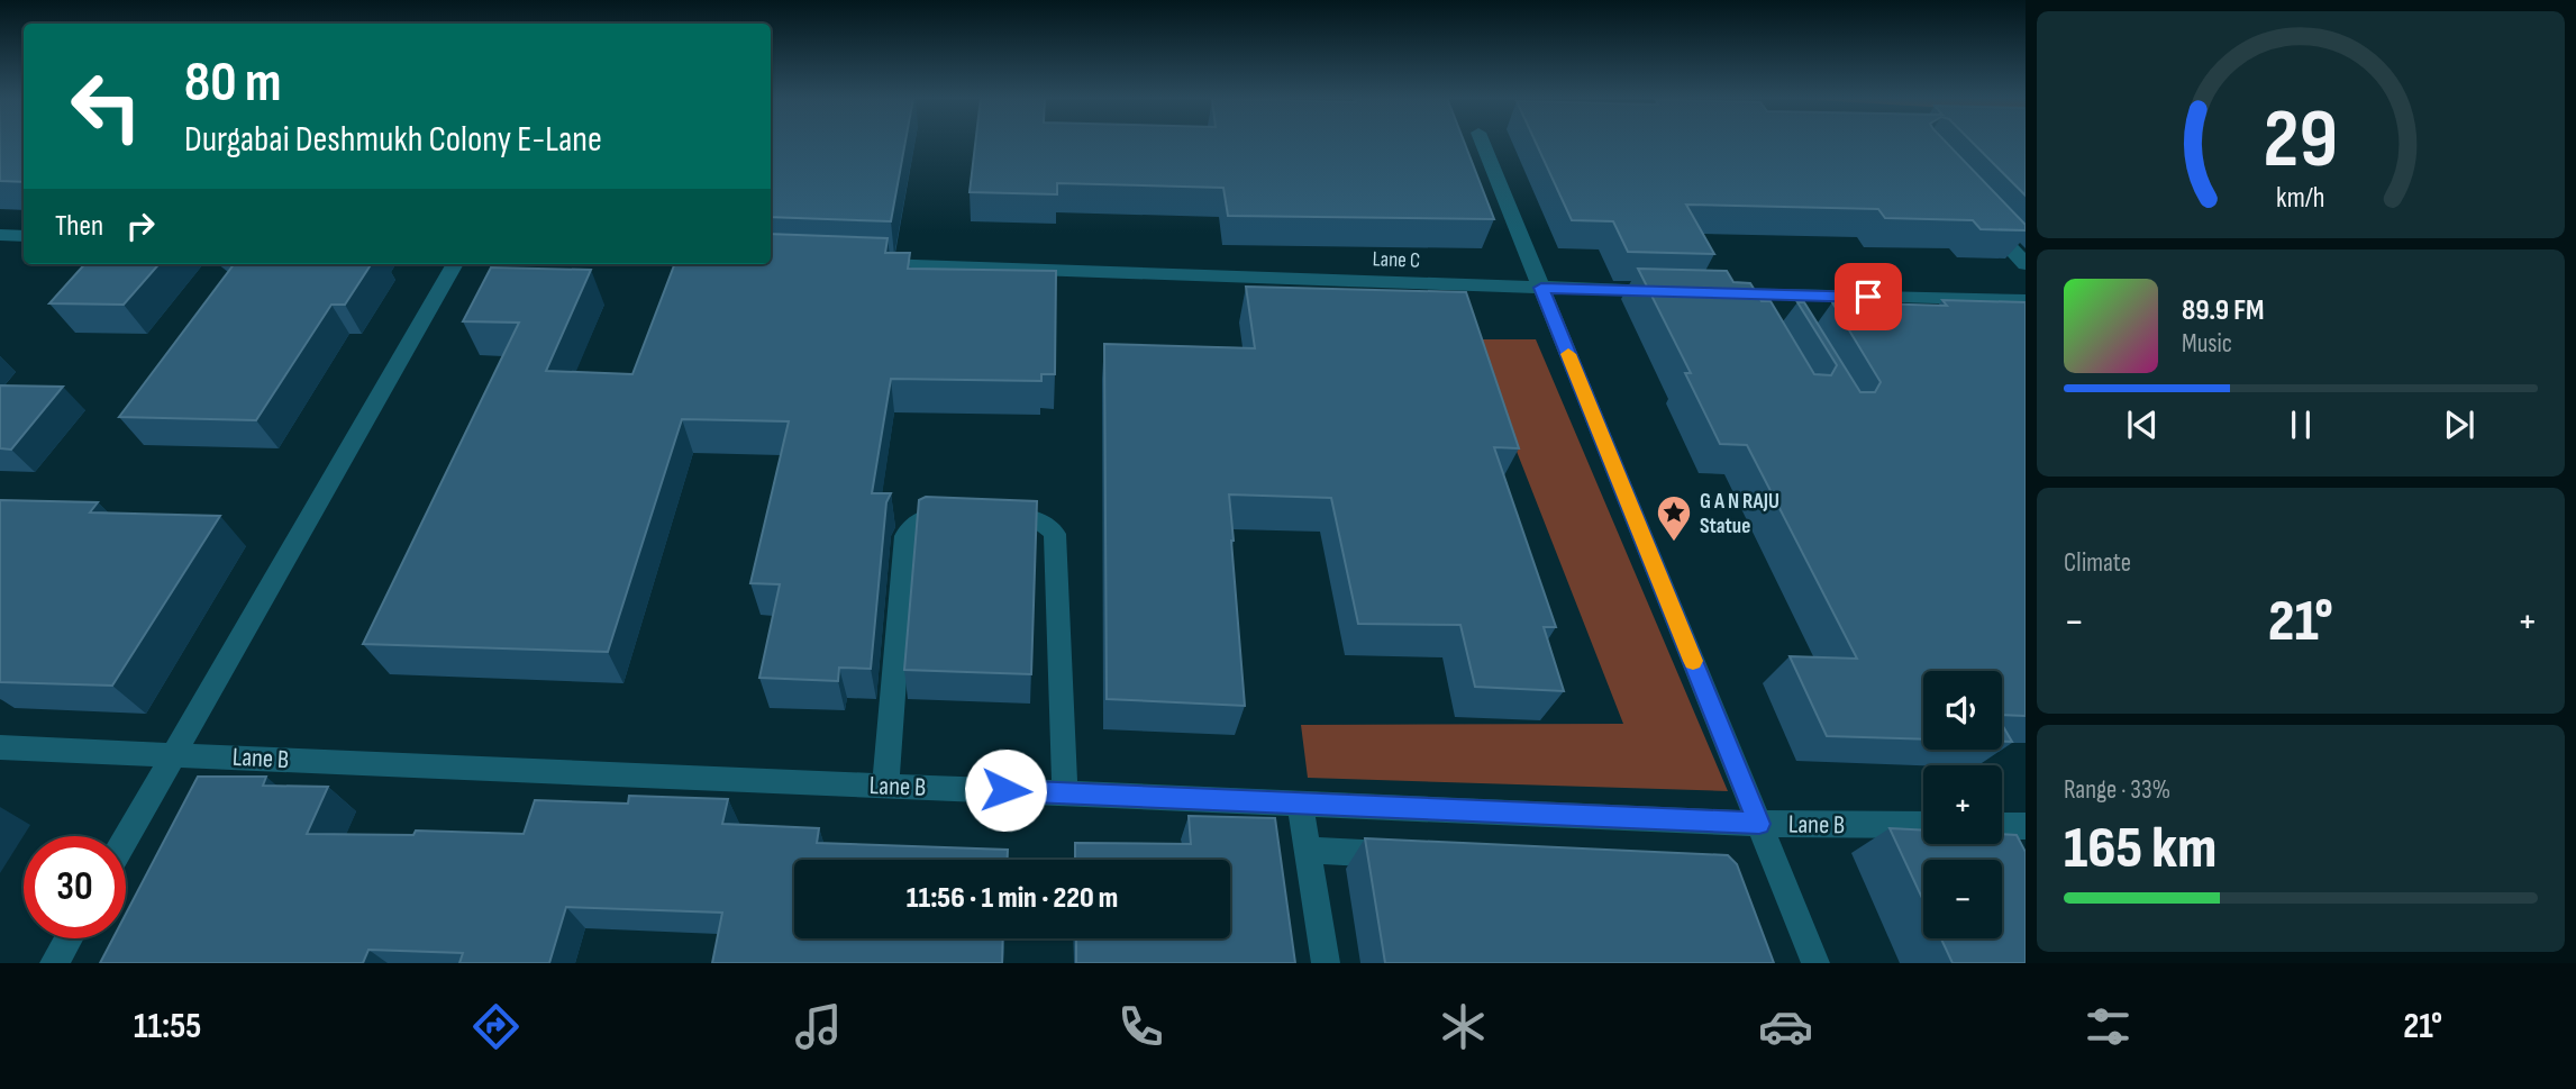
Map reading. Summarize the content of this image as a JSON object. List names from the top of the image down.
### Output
{
  "streets": {
    "street": ["Lane C", "Lane B"]
  },
  "places": {
    "place": ["G A N RAJU Statue"]
  },
  "page": {
    "turn": ["80 m", "Durgabai Deshmukh Colony E-Lane"],
    "then": "Then",
    "song": ["89.9 FM", "Music"],
    "tile": [
      "Climate",
      ["Range · 33%", "165 km"]
    ],
    "heat": ["−", "21°", "+"],
    "map_buttons": ["+", "−"],
    "limit": "30",
    "trip": "11:56 · 1 min · 220 m",
    "tabs": ["11:55", "21°"],
    "gauge": ["29", "km/h"]
  }
}
